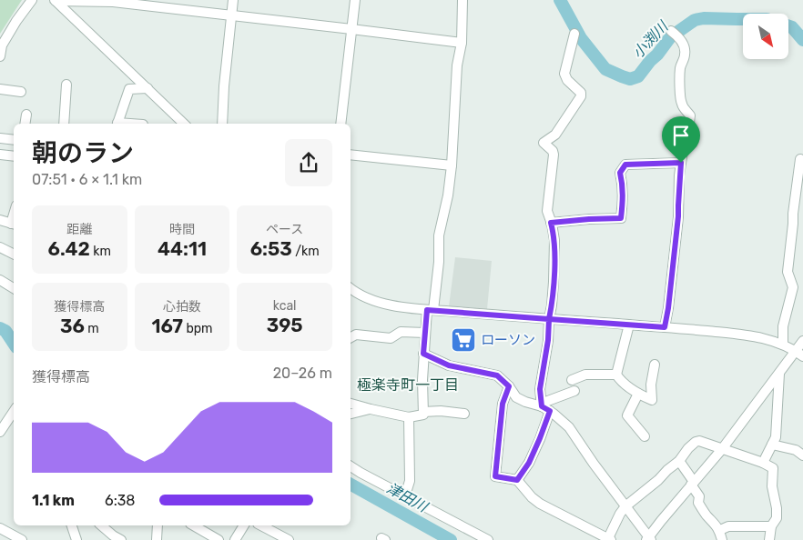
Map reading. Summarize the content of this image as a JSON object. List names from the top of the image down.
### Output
{
  "districts": ["極楽寺町一丁目"],
  "water": ["小渕川", "津田川"],
  "places": {
    "supermarket": ["ローソン"]
  },
  "north": "bottom right",
  "page": {
    "heading": ["朝のラン", "07:51 · 6 × 1.1 km"],
    "stats": [
      ["距離", "6.42 km"],
      ["時間", "44:11"],
      ["ペース", "6:53 /km"],
      ["獲得標高", "36 m"],
      ["心拍数", "167 bpm"],
      ["kcal", "395"]
    ],
    "chart": ["獲得標高", "20–26 m"],
    "list": [
      {
        "name": "1.1 km",
        "note": "6:38"
      }
    ]
  }
}
